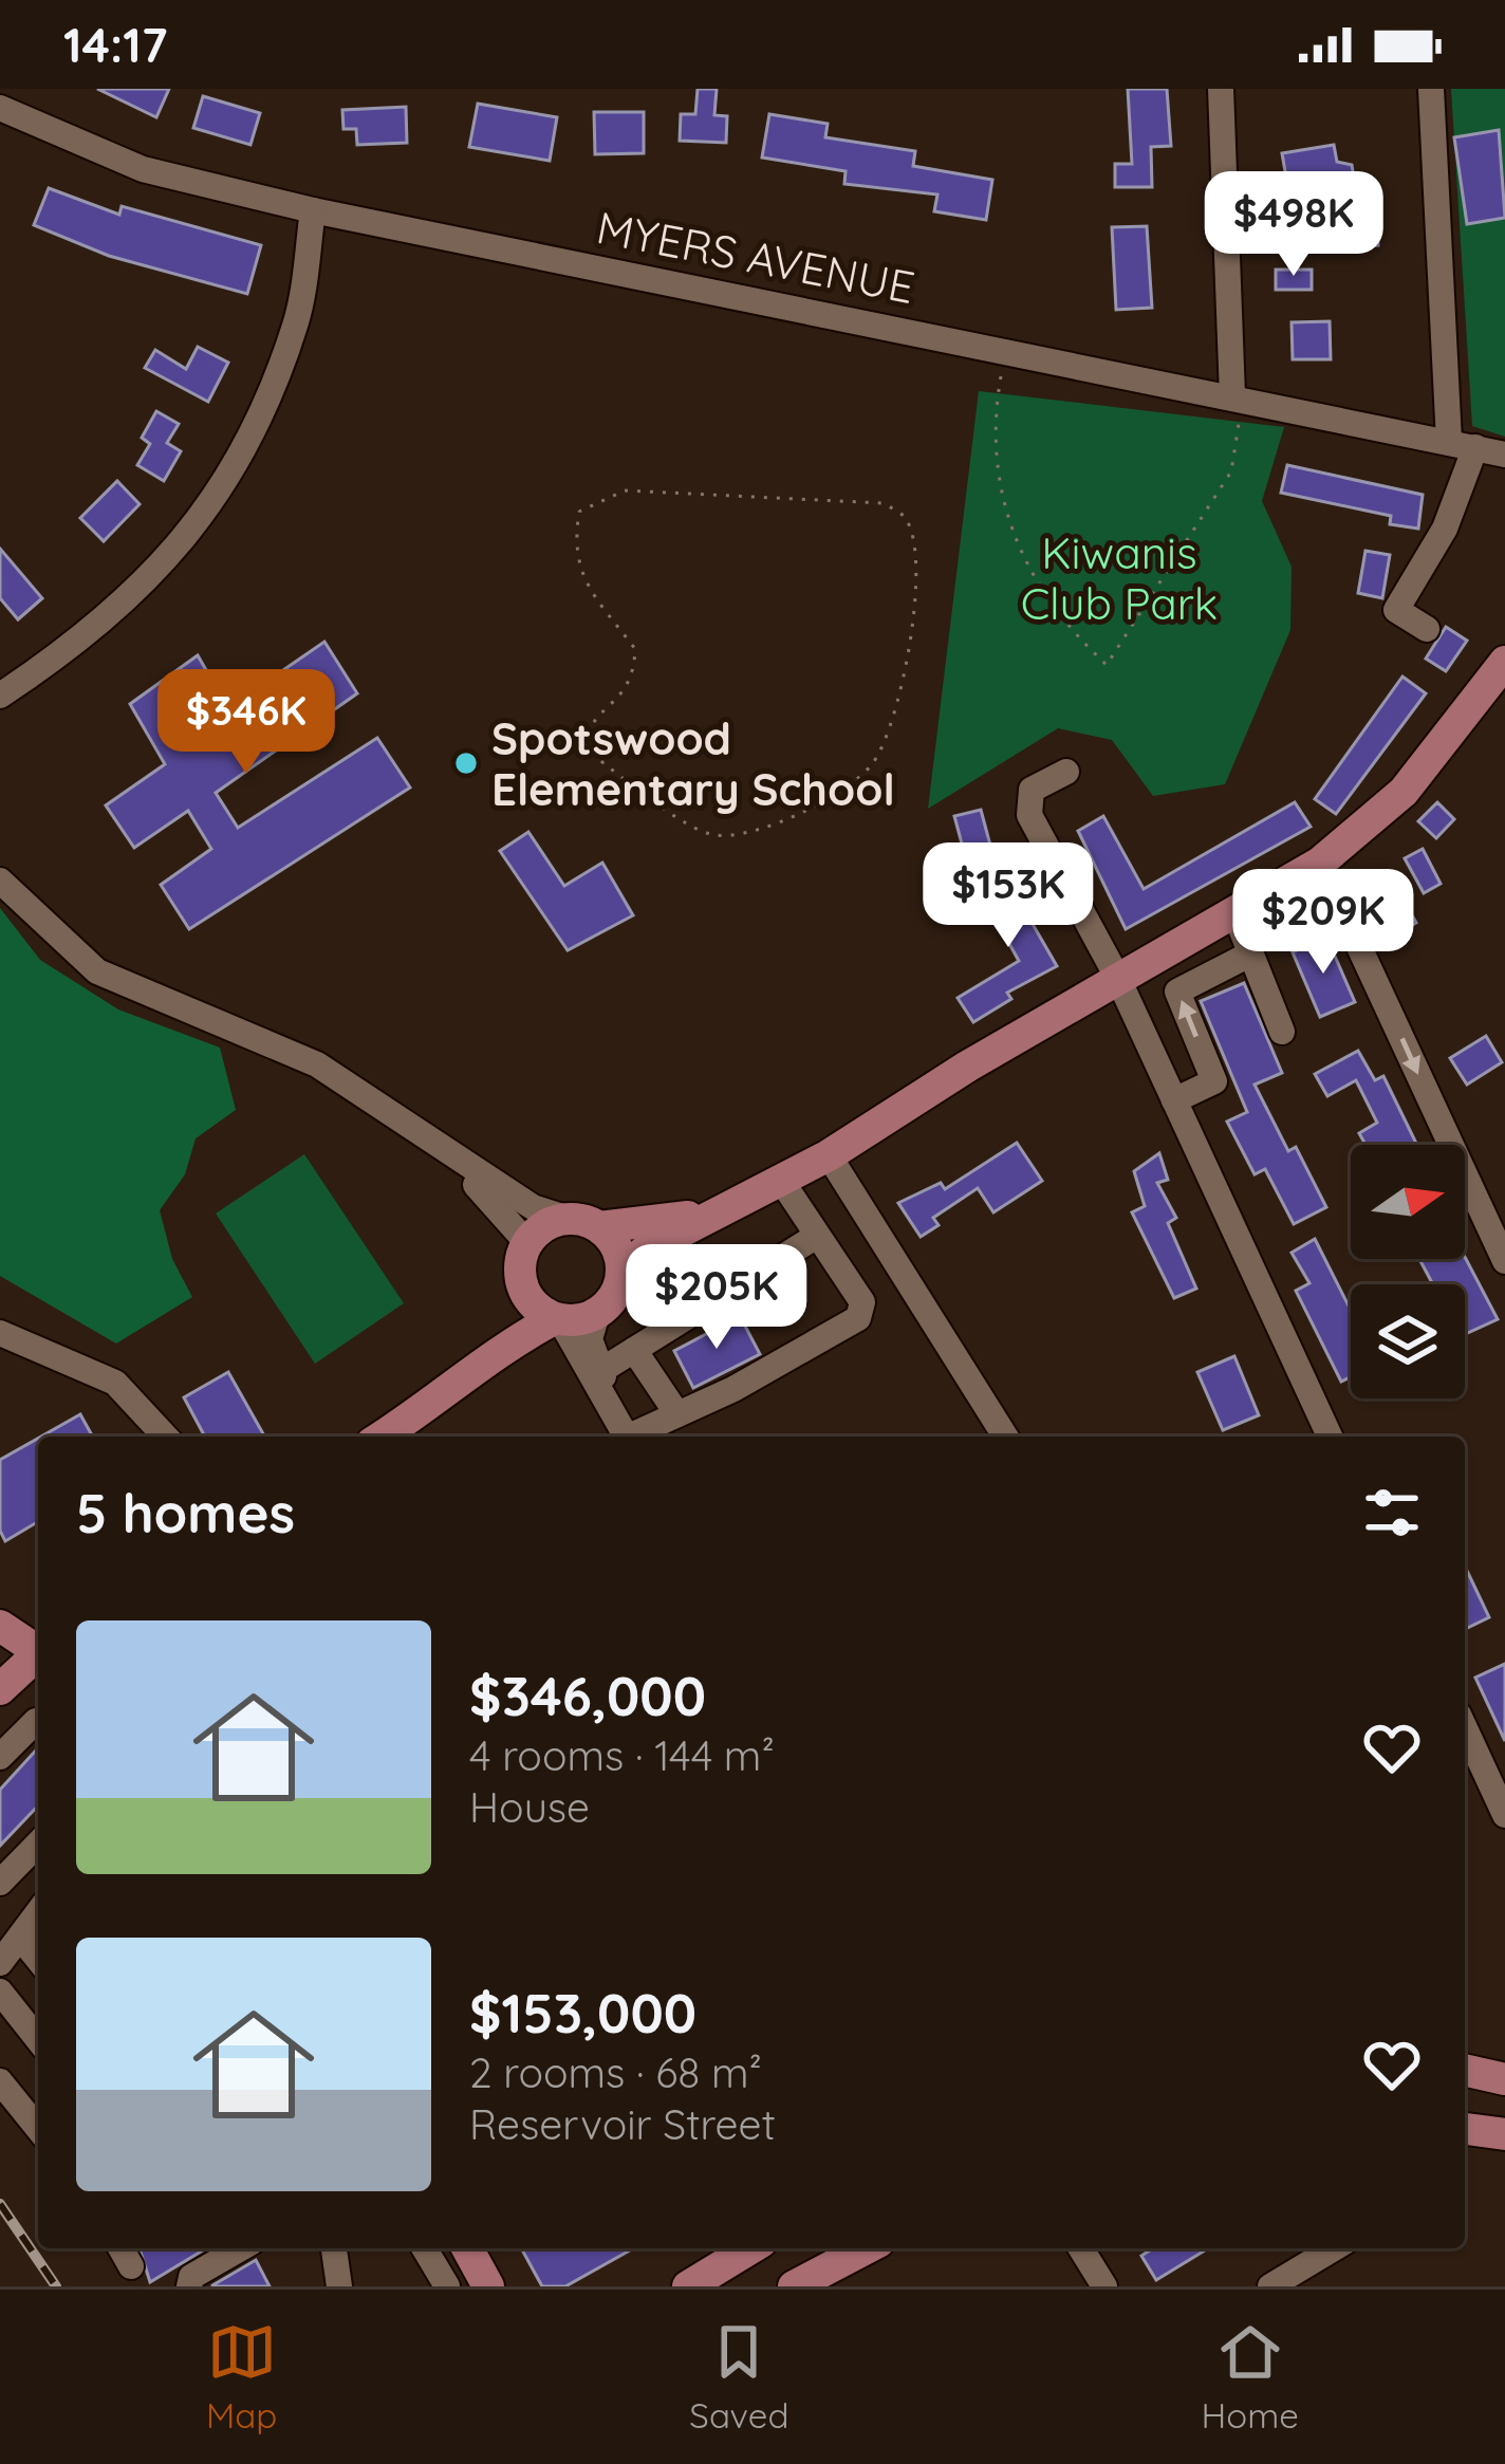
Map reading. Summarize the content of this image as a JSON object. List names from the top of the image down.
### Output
{
  "streets": {
    "street": ["MYERS AVENUE"]
  },
  "parks": ["Kiwanis Club Park"],
  "places": ["Spotswood Elementary School"],
  "north": "right",
  "page": {
    "status": "14:17",
    "price": [
      "$498K",
      "$346K",
      "$153K",
      "$209K",
      "$205K"
    ],
    "heading": "5 homes",
    "list": [
      {
        "name": "$346,000",
        "note": "4 rooms · 144 m² · House"
      },
      {
        "name": "$153,000",
        "note": "2 rooms · 68 m² · Reservoir Street"
      }
    ],
    "tabs": ["Map", "Saved", "Home"]
  }
}
